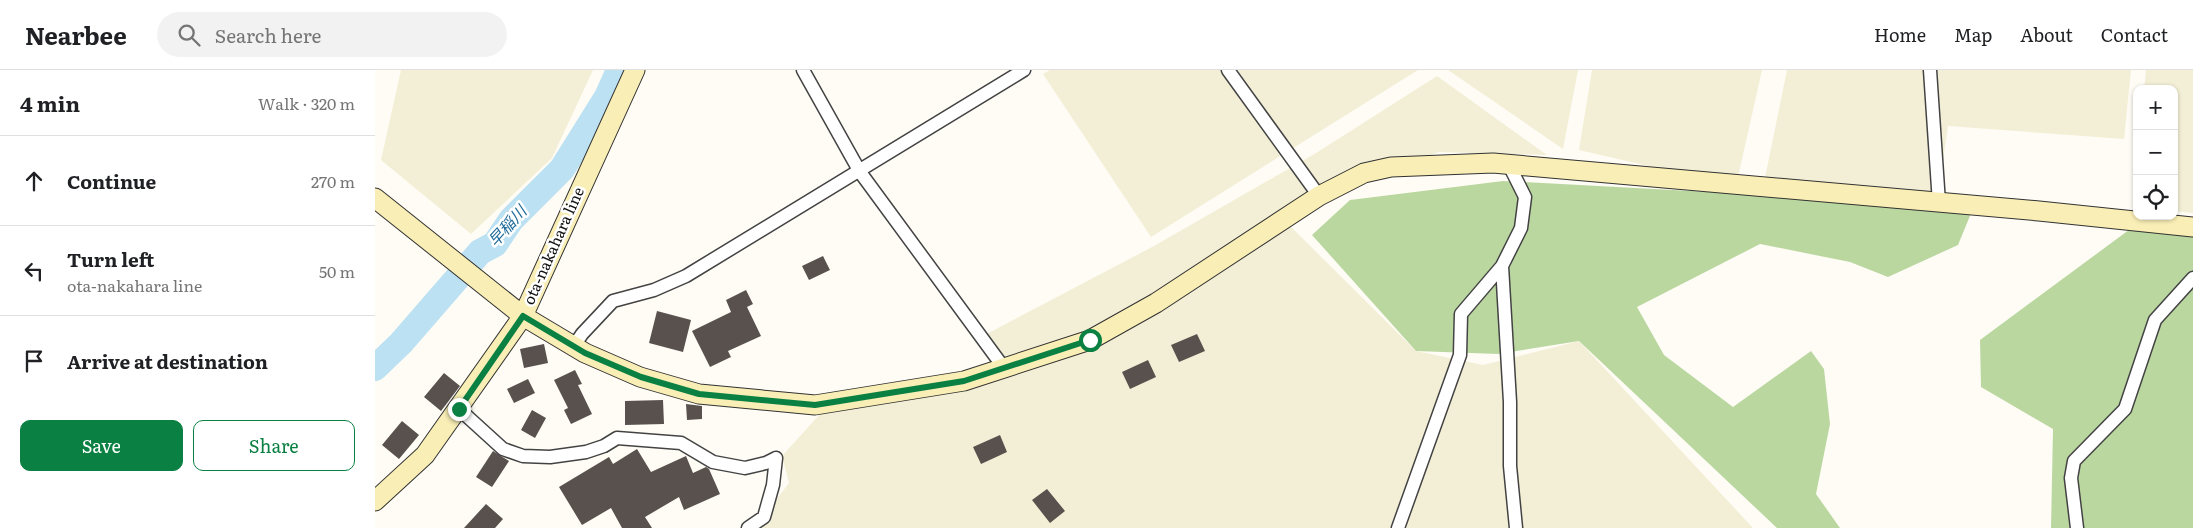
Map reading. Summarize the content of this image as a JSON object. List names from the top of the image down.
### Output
{
  "streets": {
    "street": ["ota-nakahara line"]
  },
  "water": ["早稲川"],
  "page": {
    "header": "Nearbee",
    "search": "Search here",
    "nav": [
      "Home",
      "Map",
      "About",
      "Contact"
    ],
    "heading": ["4 min", "Walk · 320 m"],
    "map_buttons": ["+", "−"],
    "list": [
      ["Continue", "270 m"],
      ["Turn left", "ota-nakahara line", "50 m"],
      "Arrive at destination"
    ],
    "buttons": ["Save", "Share"]
  }
}
